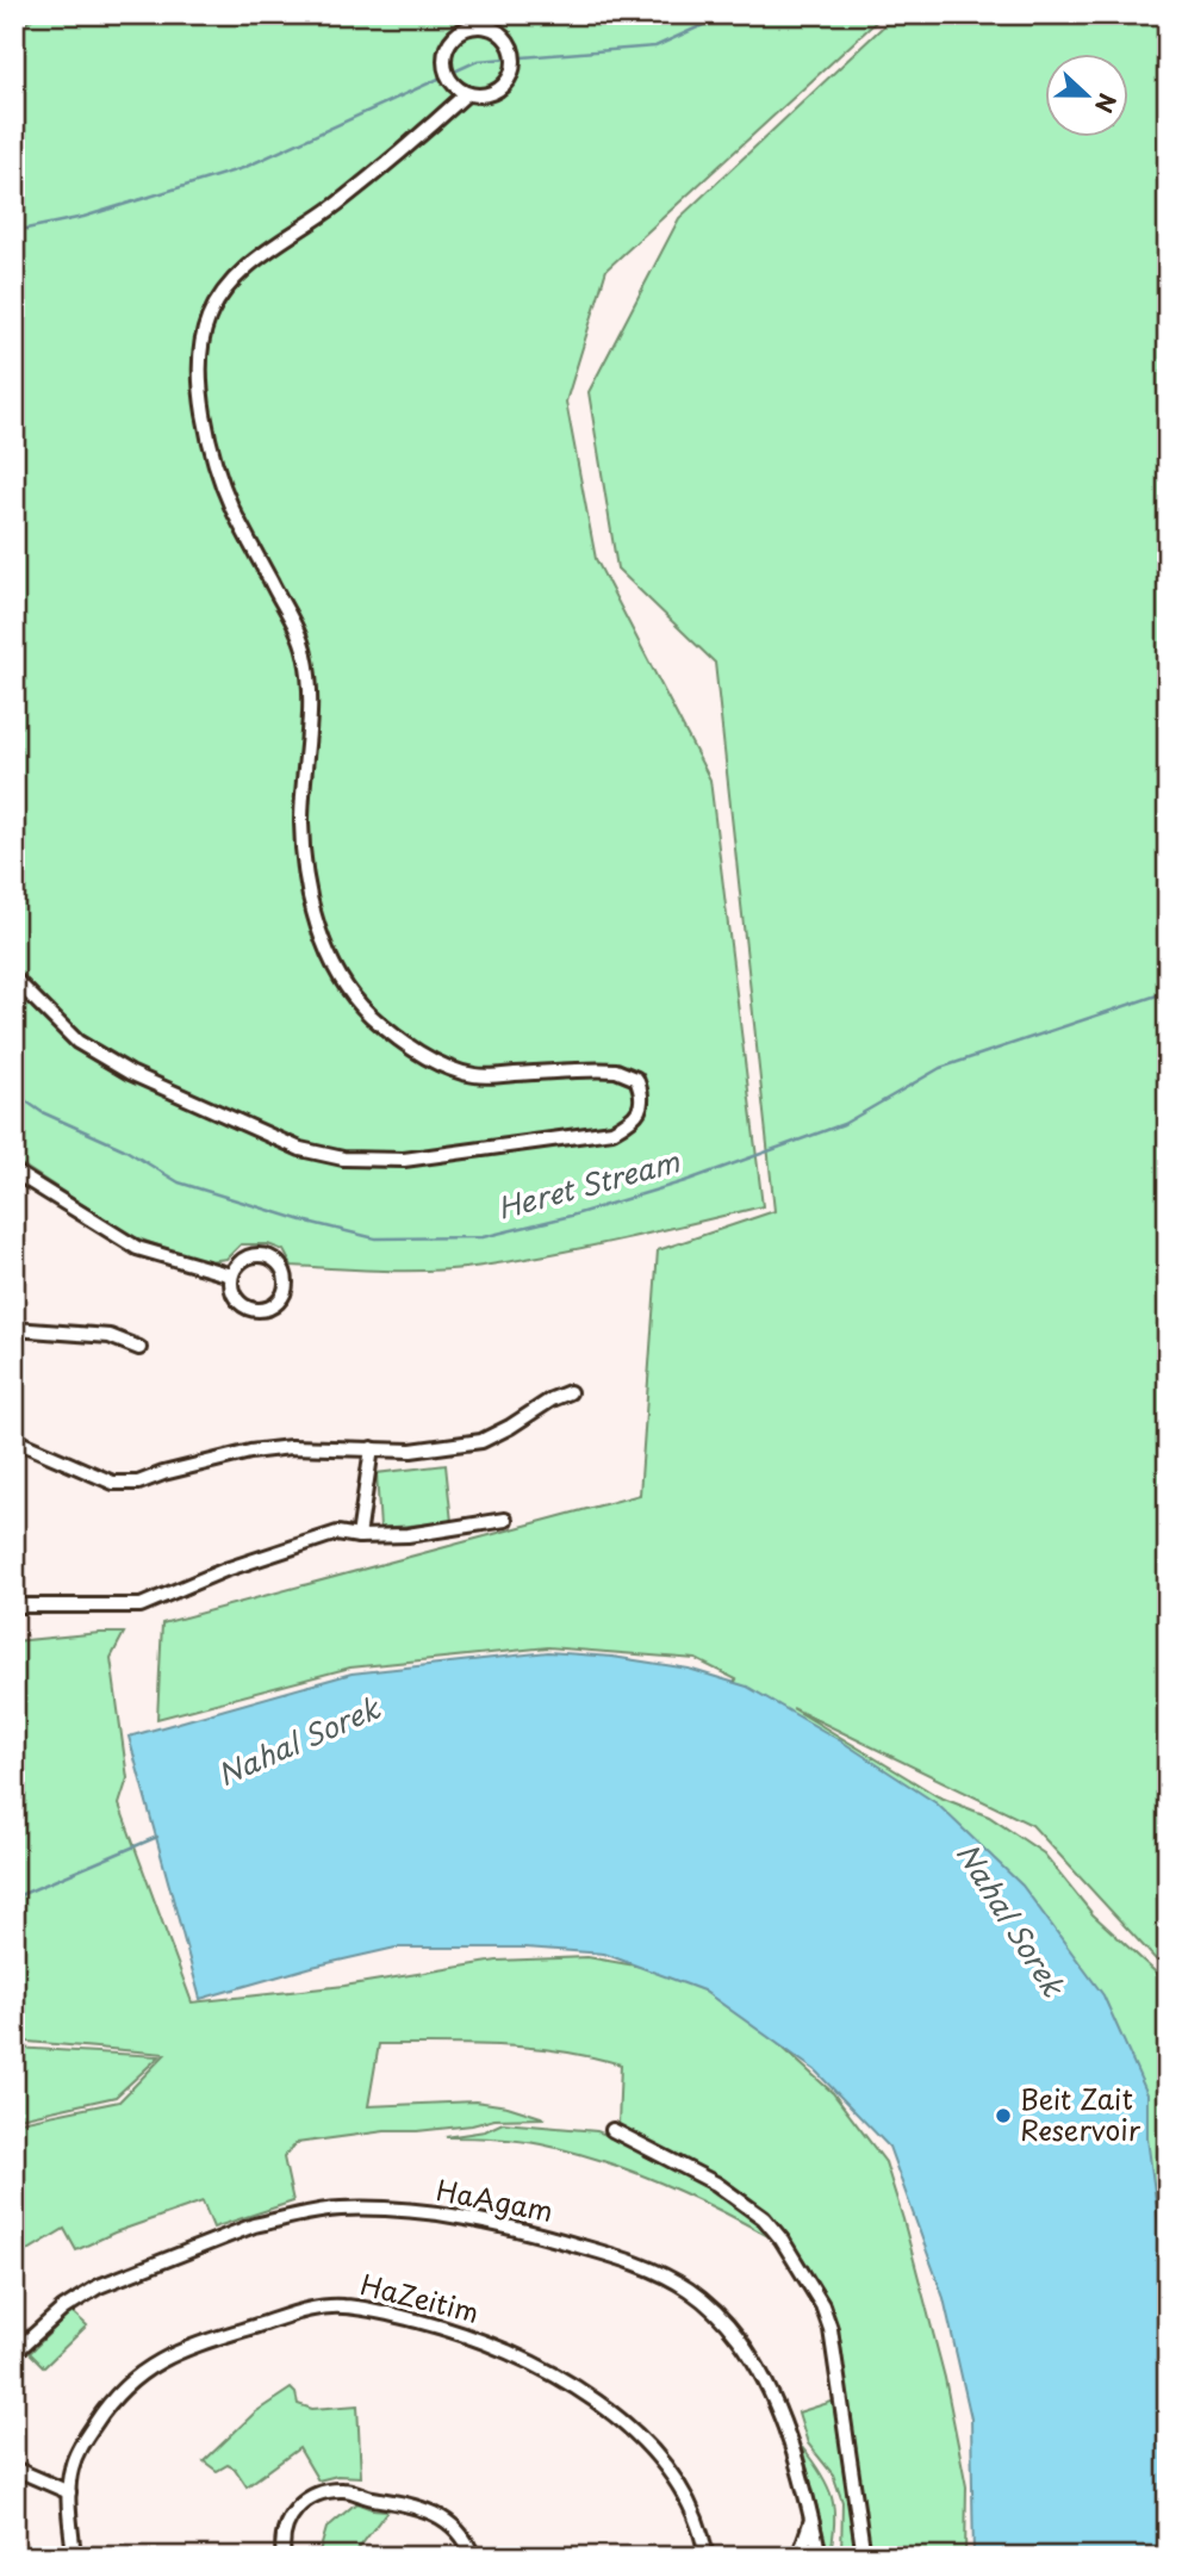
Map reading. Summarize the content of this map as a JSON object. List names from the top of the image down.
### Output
{
  "streets": {
    "street": ["HaAgam", "HaZeitim"]
  },
  "water": ["Heret Stream", "Nahal Sorek"],
  "places": ["Beit Zait Reservoir"],
  "north": "right"
}
